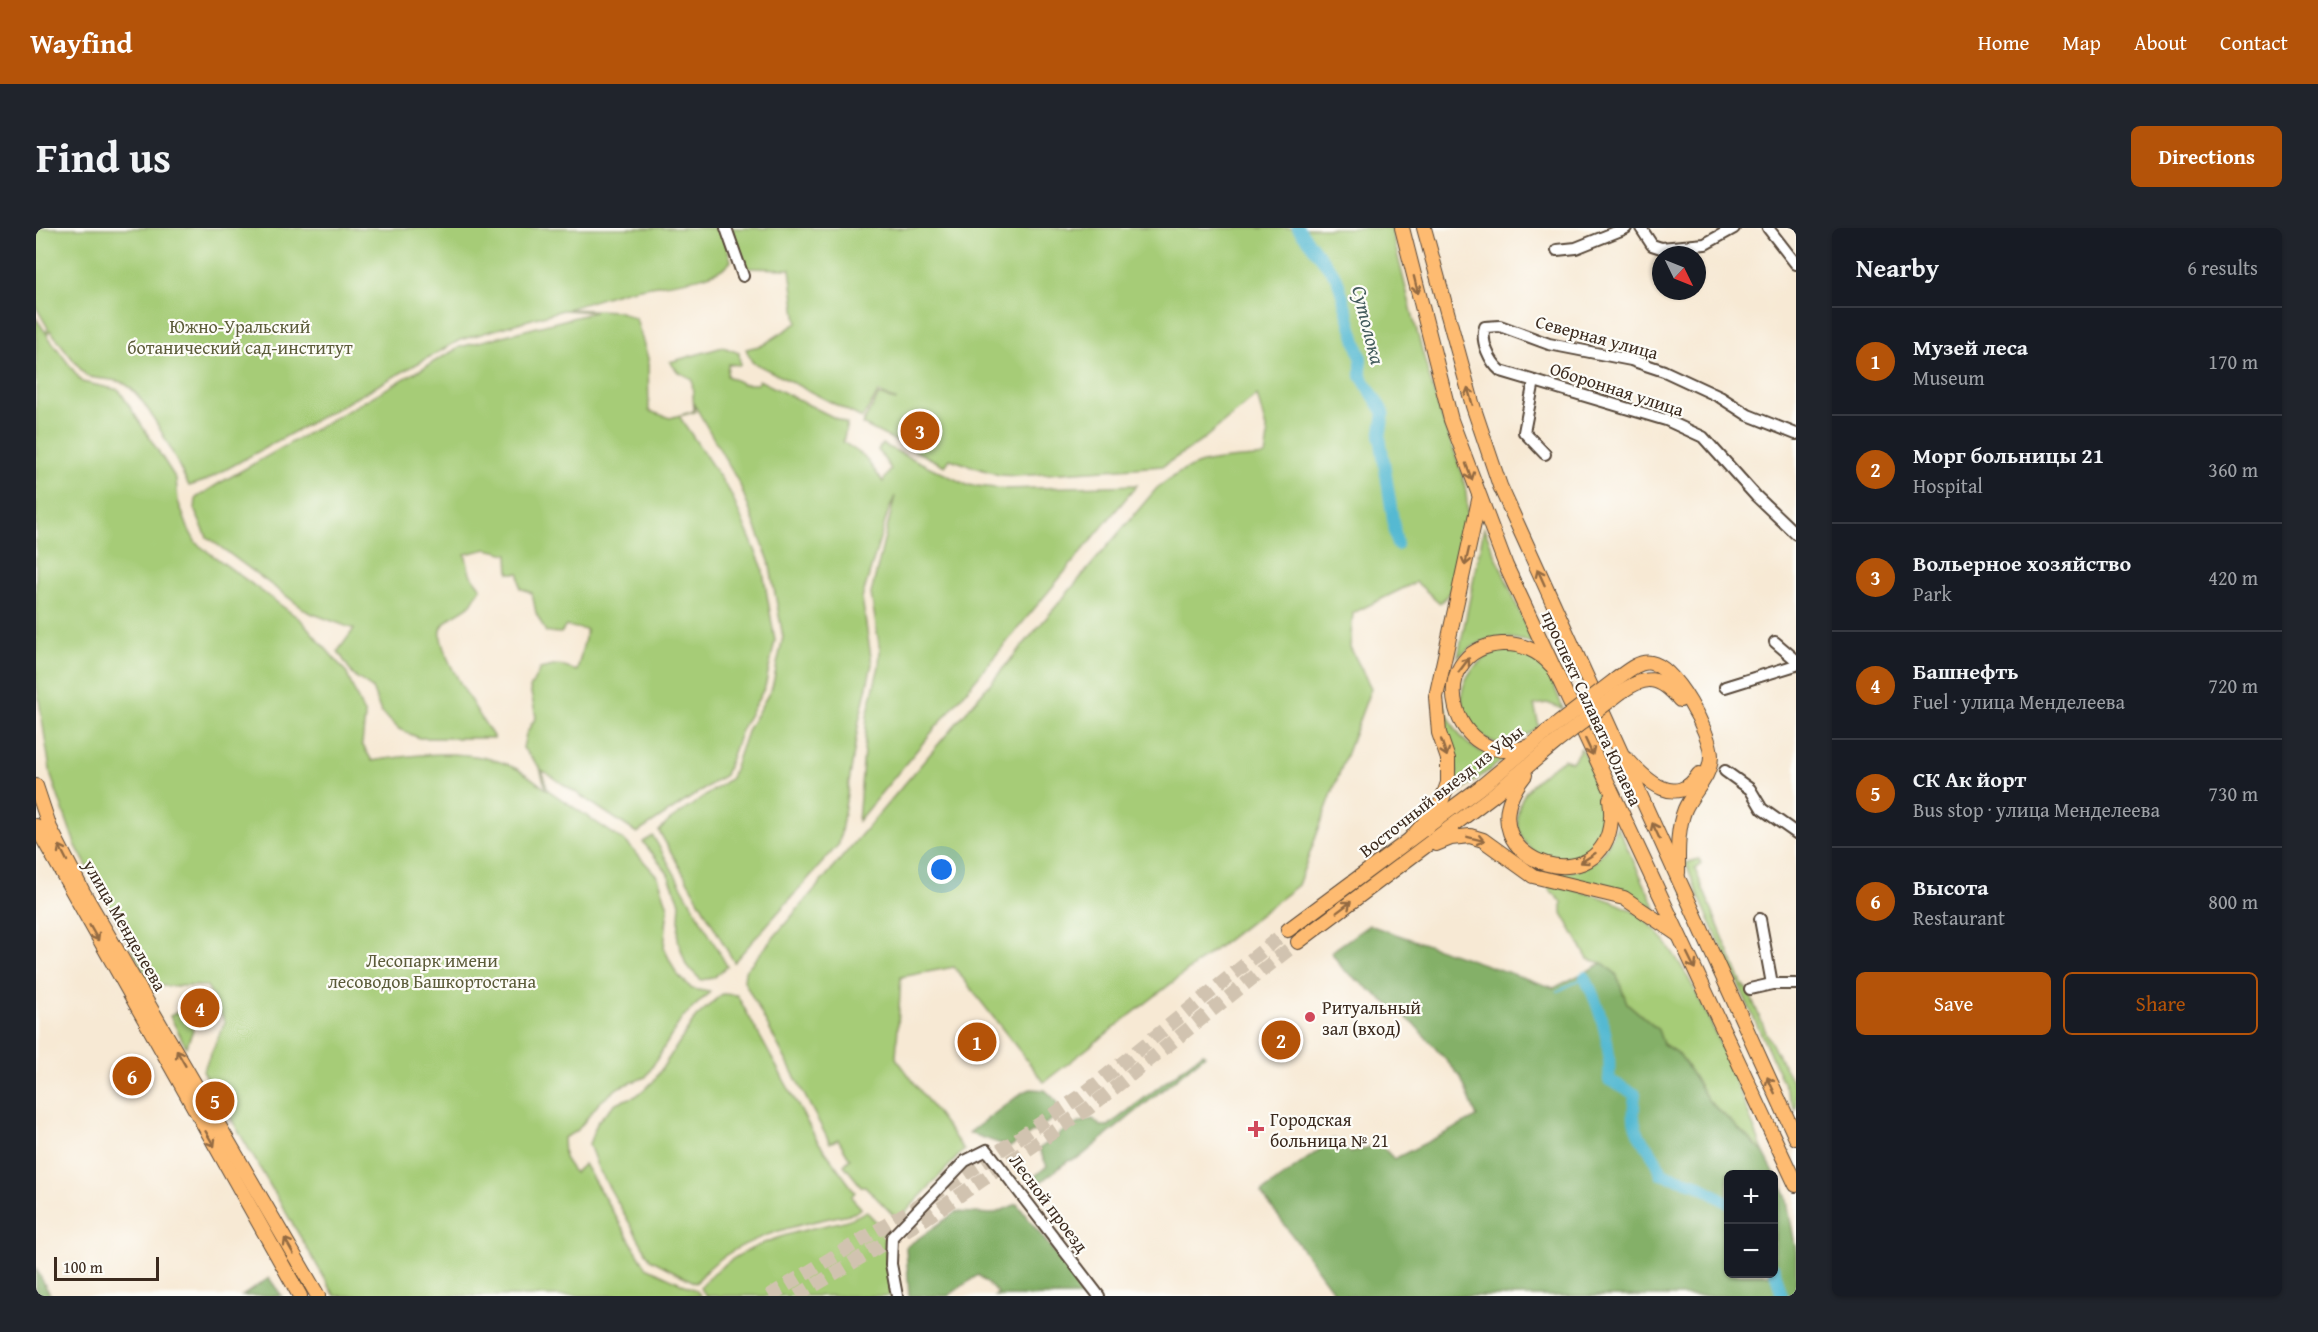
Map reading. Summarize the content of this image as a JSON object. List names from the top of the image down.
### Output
{
  "streets": {
    "main road": ["проспект Салавата Юлаева", "Восточный выезд из Уфы", "улица Менделеева"],
    "street": ["Северная улица", "Оборонная улица", "Лесной проезд"]
  },
  "crossings": [
    ["Северная улица", "Оборонная улица"]
  ],
  "water": ["Сутолока"],
  "parks": ["Южно-Уральский ботанический сад-институт", "Лесопарк имени лесоводов Башкортостана"],
  "places": {
    "other": ["Ритуальный зал (вход)"],
    "health": ["Городская больница № 21"]
  },
  "scale_bar": "100 m",
  "north": "bottom right",
  "page": {
    "header": "Wayfind",
    "nav": [
      "Home",
      "Map",
      "About",
      "Contact"
    ],
    "title": "Find us",
    "buttons": [
      "Directions",
      ["Save", "Share"]
    ],
    "heading": ["Nearby", "6 results"],
    "list": [
      {
        "mark": "1",
        "name": "Музей леса",
        "note": "Museum",
        "value": "170 m"
      },
      {
        "mark": "2",
        "name": "Морг больницы 21",
        "note": "Hospital",
        "value": "360 m"
      },
      {
        "mark": "3",
        "name": "Вольерное хозяйство",
        "note": "Park",
        "value": "420 m"
      },
      {
        "mark": "4",
        "name": "Башнефть",
        "note": "Fuel · улица Менделеева",
        "value": "720 m"
      },
      {
        "mark": "5",
        "name": "СК Ак йорт",
        "note": "Bus stop · улица Менделеева",
        "value": "730 m"
      },
      {
        "mark": "6",
        "name": "Высота",
        "note": "Restaurant",
        "value": "800 m"
      }
    ],
    "pins": [
      "3",
      "4",
      "2",
      "1",
      "6",
      "5"
    ],
    "map_buttons": ["+", "−"],
    "scale": "100 m"
  }
}
